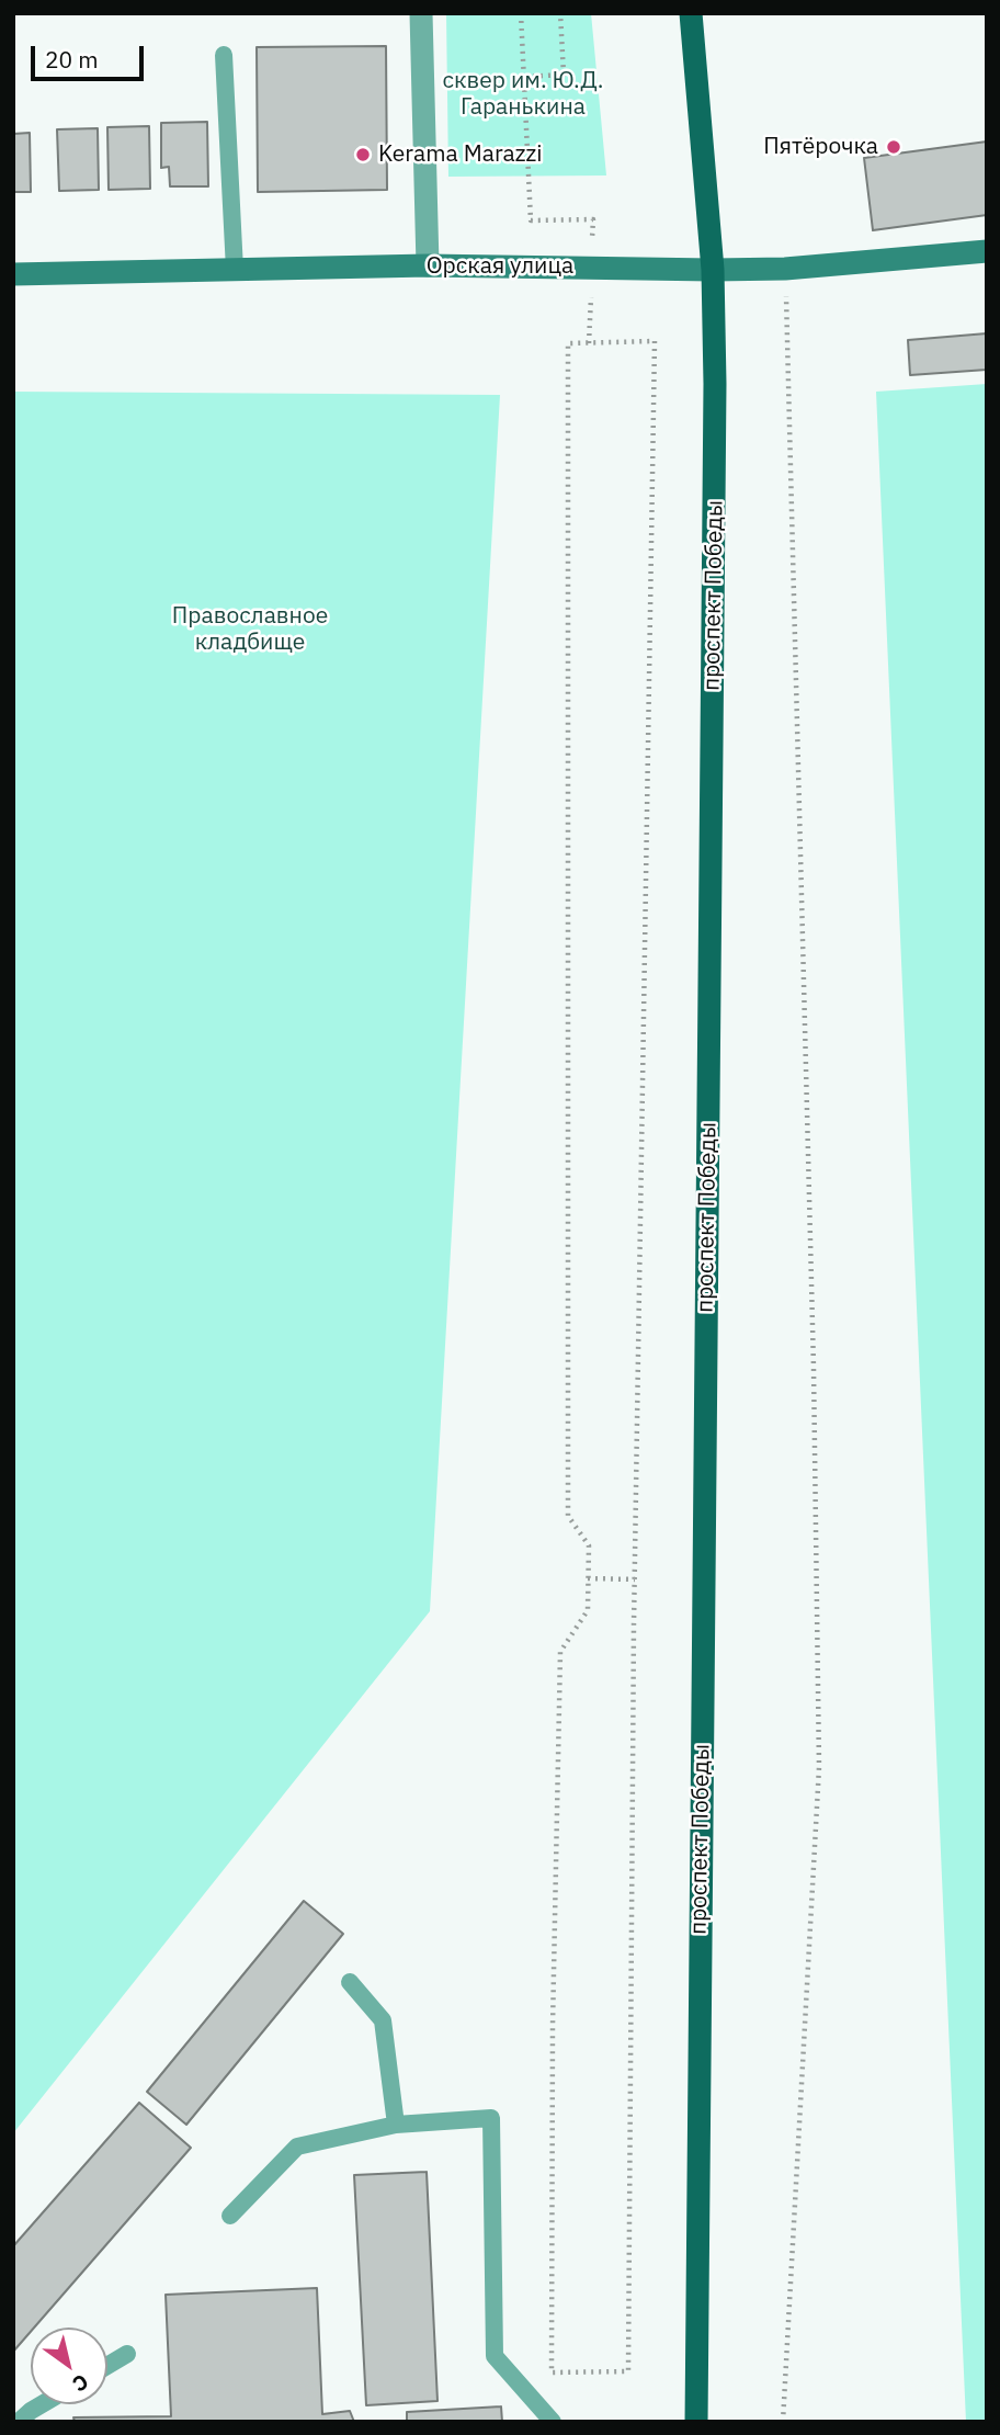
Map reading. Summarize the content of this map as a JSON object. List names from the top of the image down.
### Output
{
  "streets": {
    "main road": ["Орская улица", "проспект Победы"]
  },
  "crossings": [
    ["Орская улица", "проспект Победы"]
  ],
  "parks": ["сквер им. Ю.Д. Гаранькина", "Православное кладбище"],
  "places": ["Пятёрочка", "Kerama Marazzi"],
  "scale_bar": "20 m",
  "north": "bottom right"
}
